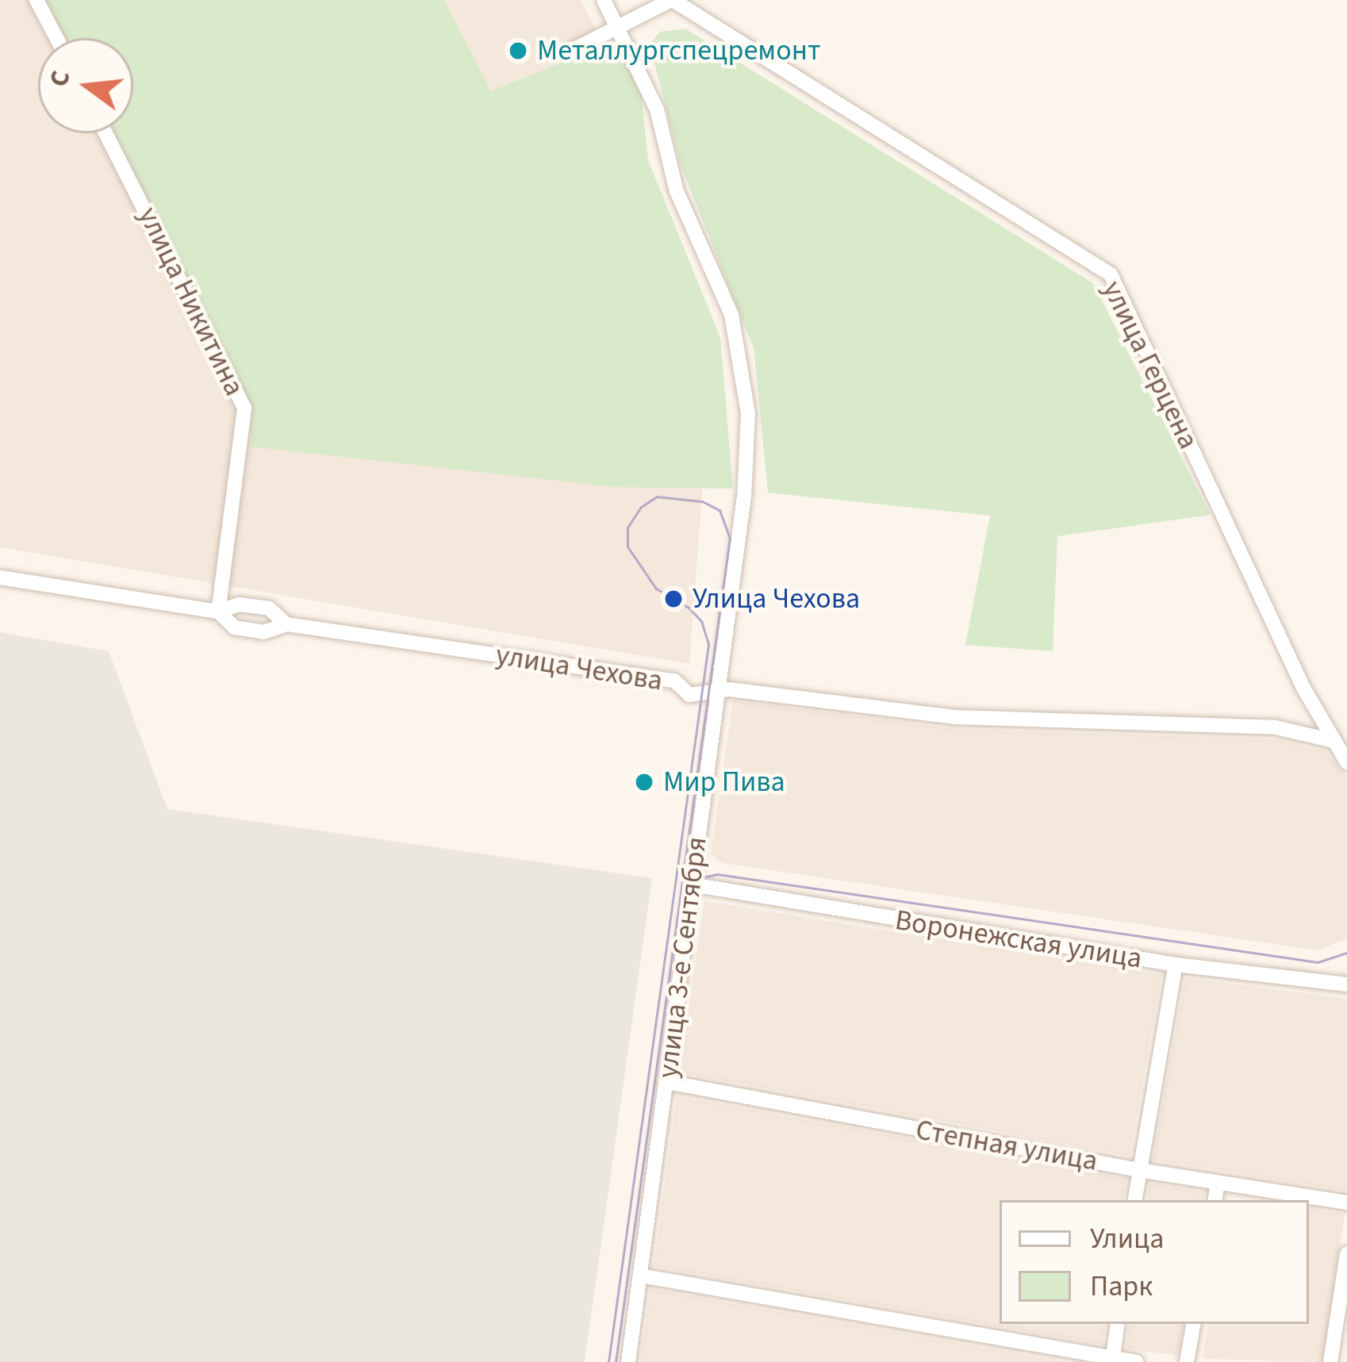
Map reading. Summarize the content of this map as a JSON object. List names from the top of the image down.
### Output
{
  "streets": {
    "street": [
      "улица Никитина",
      "улица Герцена",
      "улица Чехова",
      "Воронежская улица",
      "улица 3-е Сентября",
      "Степная улица"
    ]
  },
  "crossings": [
    ["улица Никитина", "улица Чехова"],
    ["улица Герцена", "улица Чехова"],
    ["улица Герцена", "улица 3-е Сентября"],
    ["улица Чехова", "улица 3-е Сентября"],
    ["Воронежская улица", "улица 3-е Сентября"],
    ["улица 3-е Сентября", "Степная улица"]
  ],
  "places": ["Металлургспецремонт", "Улица Чехова", "Мир Пива"],
  "legend": ["Улица", "Парк"],
  "north": "left"
}
